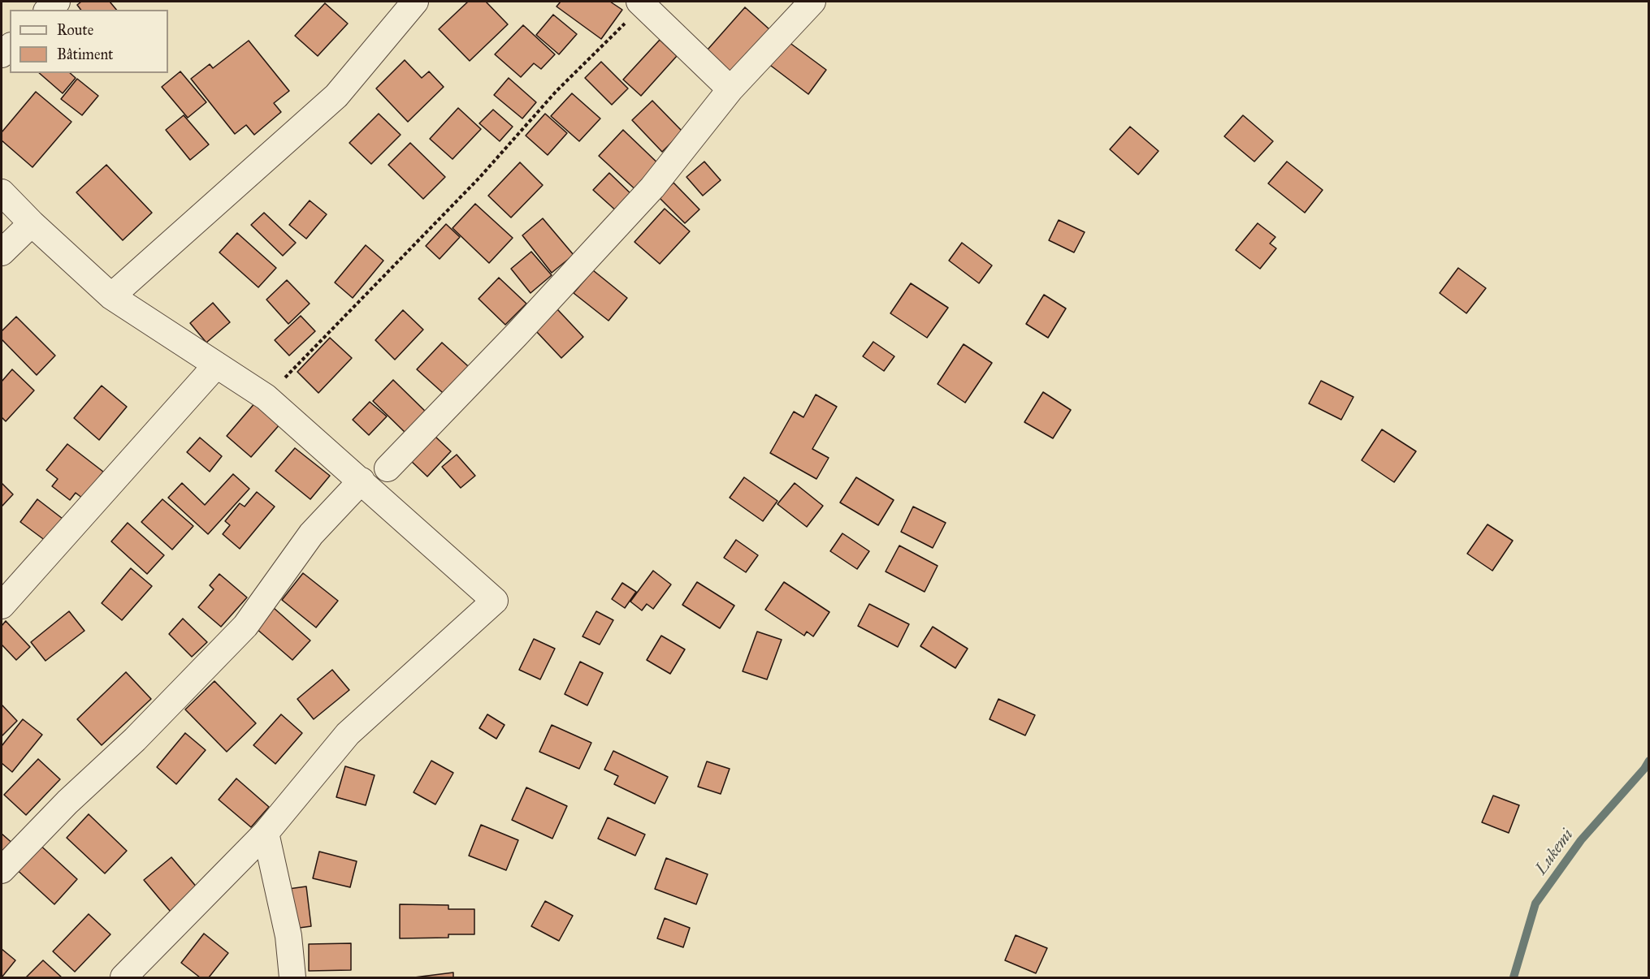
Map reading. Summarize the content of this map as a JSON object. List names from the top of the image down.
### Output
{
  "water": ["Lukemi"],
  "legend": ["Route", "Bâtiment"]
}
